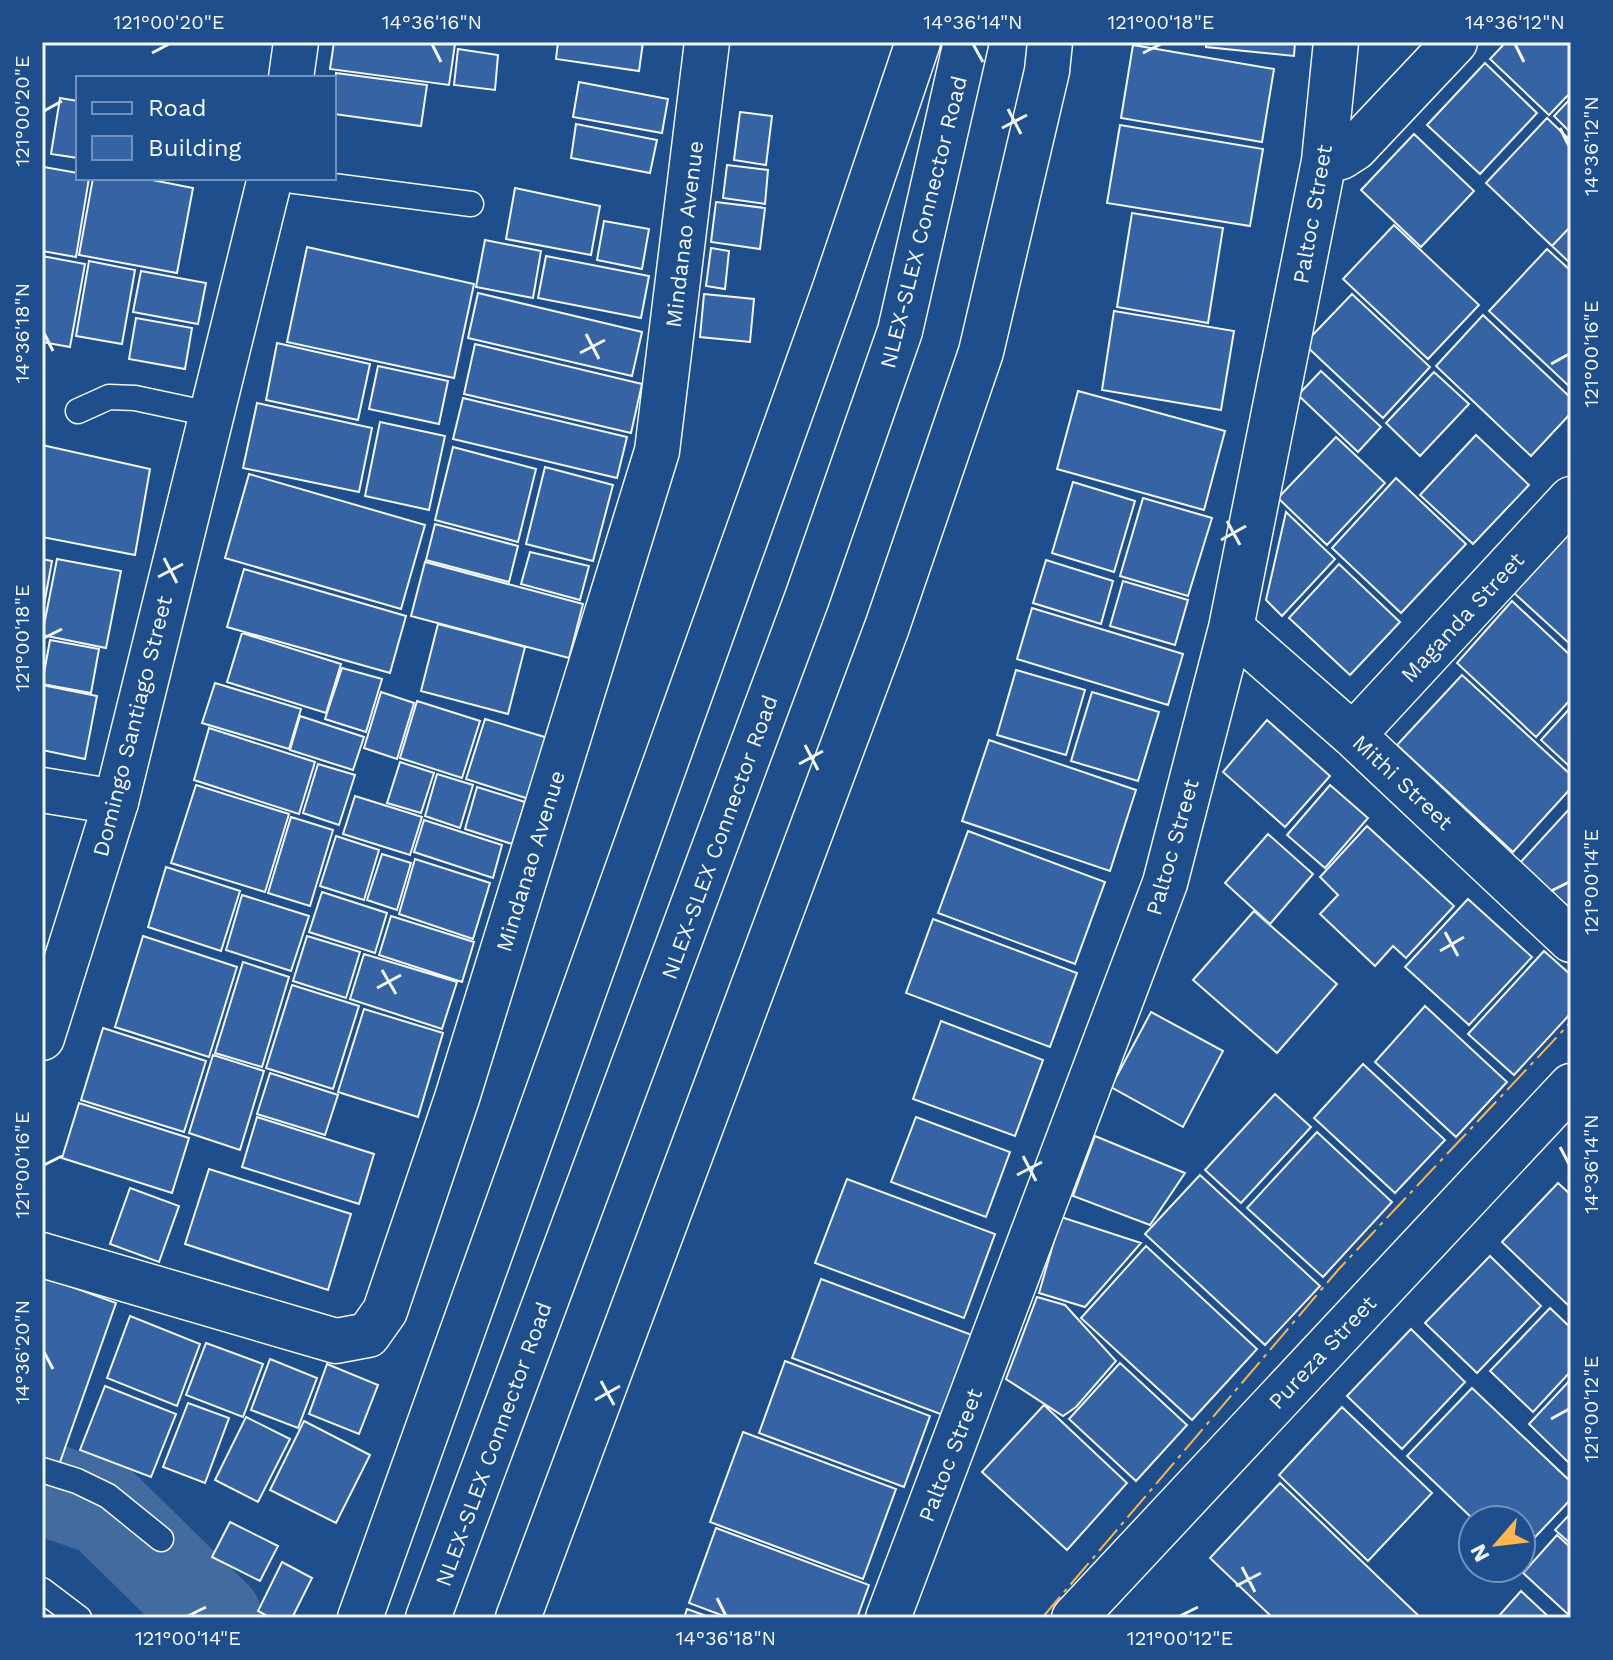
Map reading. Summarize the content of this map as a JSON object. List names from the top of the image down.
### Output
{
  "streets": {
    "main road": [
      "Paltoc Street",
      "NLEX-SLEX Connector Road",
      "Mindanao Avenue",
      "Maganda Street",
      "Domingo Santiago Street",
      "Mithi Street",
      "Pureza Street"
    ]
  },
  "crossings": [
    ["Paltoc Street", "Mithi Street"],
    ["Maganda Street", "Mithi Street"]
  ],
  "legend": ["Road", "Building"],
  "north": "bottom left",
  "coordinates": [
    "121°00'20\"E",
    "14°36'16\"N",
    "14°36'14\"N",
    "121°00'18\"E",
    "14°36'12\"N",
    "14°36'18\"N",
    "121°00'16\"E",
    "121°00'14\"E",
    "14°36'20\"N",
    "121°00'12\"E"
  ]
}
